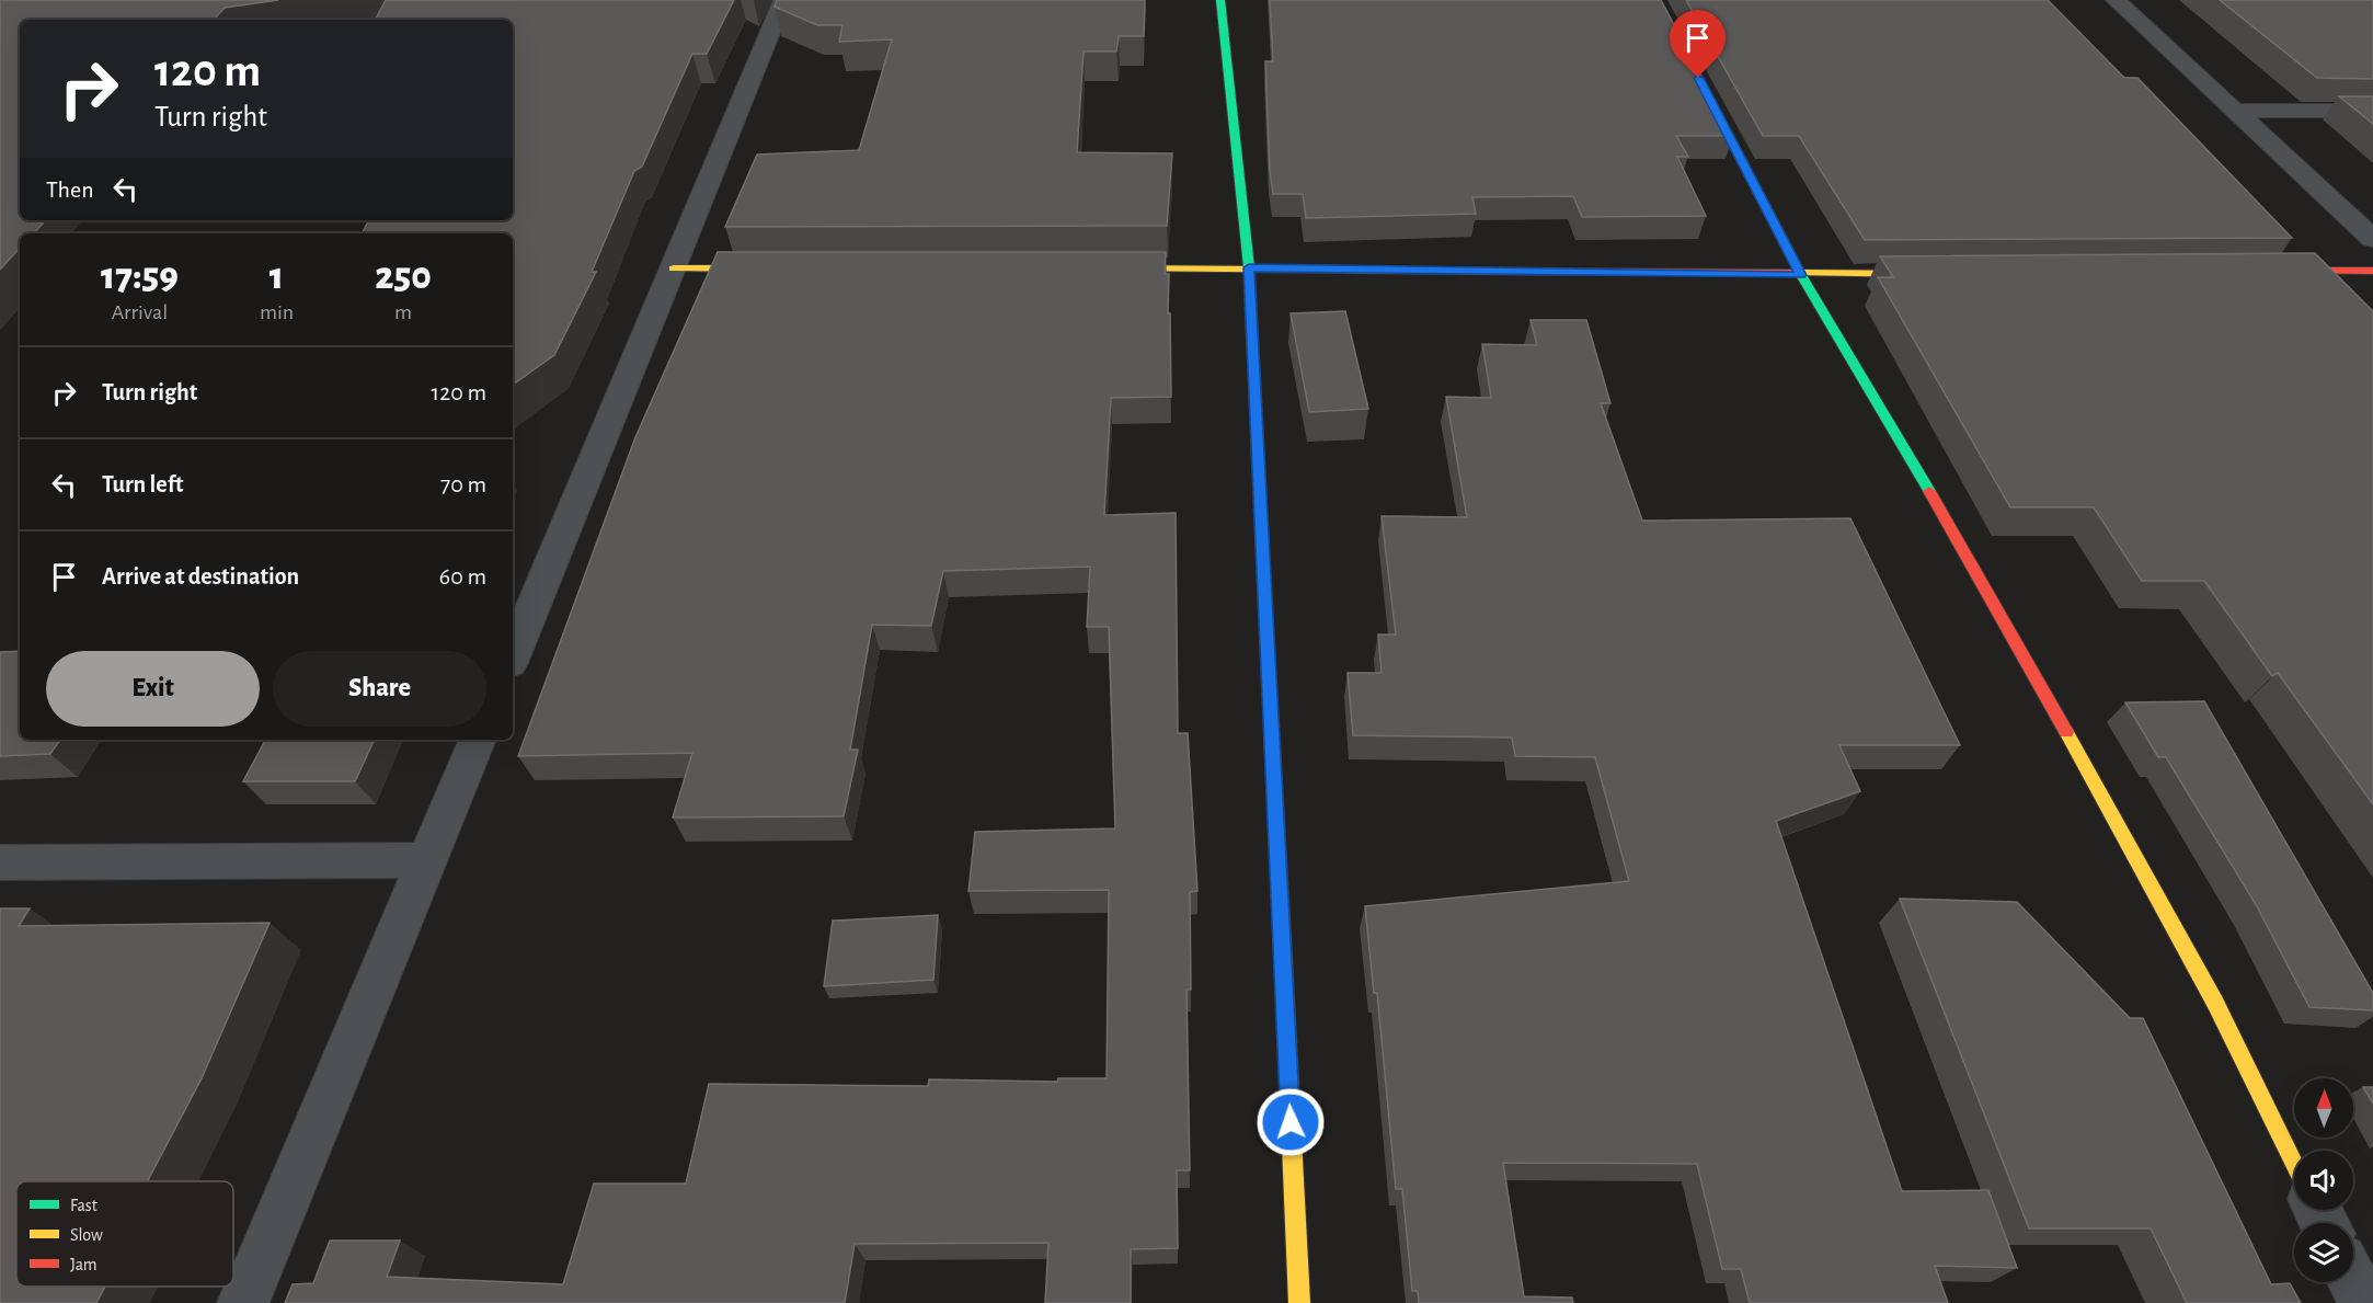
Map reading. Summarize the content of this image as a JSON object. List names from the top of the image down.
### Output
{
  "legend": ["Fast", "Slow", "Jam"],
  "north": "top",
  "page": {
    "turn": ["120 m", "Turn right"],
    "then": "Then",
    "eta": [
      "17:59",
      "Arrival",
      "1",
      "min",
      "250",
      "m"
    ],
    "list": [
      {
        "name": "Turn right",
        "value": "120 m"
      },
      {
        "name": "Turn left",
        "value": "70 m"
      },
      {
        "name": "Arrive at destination",
        "value": "60 m"
      }
    ],
    "buttons": ["Exit", "Share"]
  }
}
